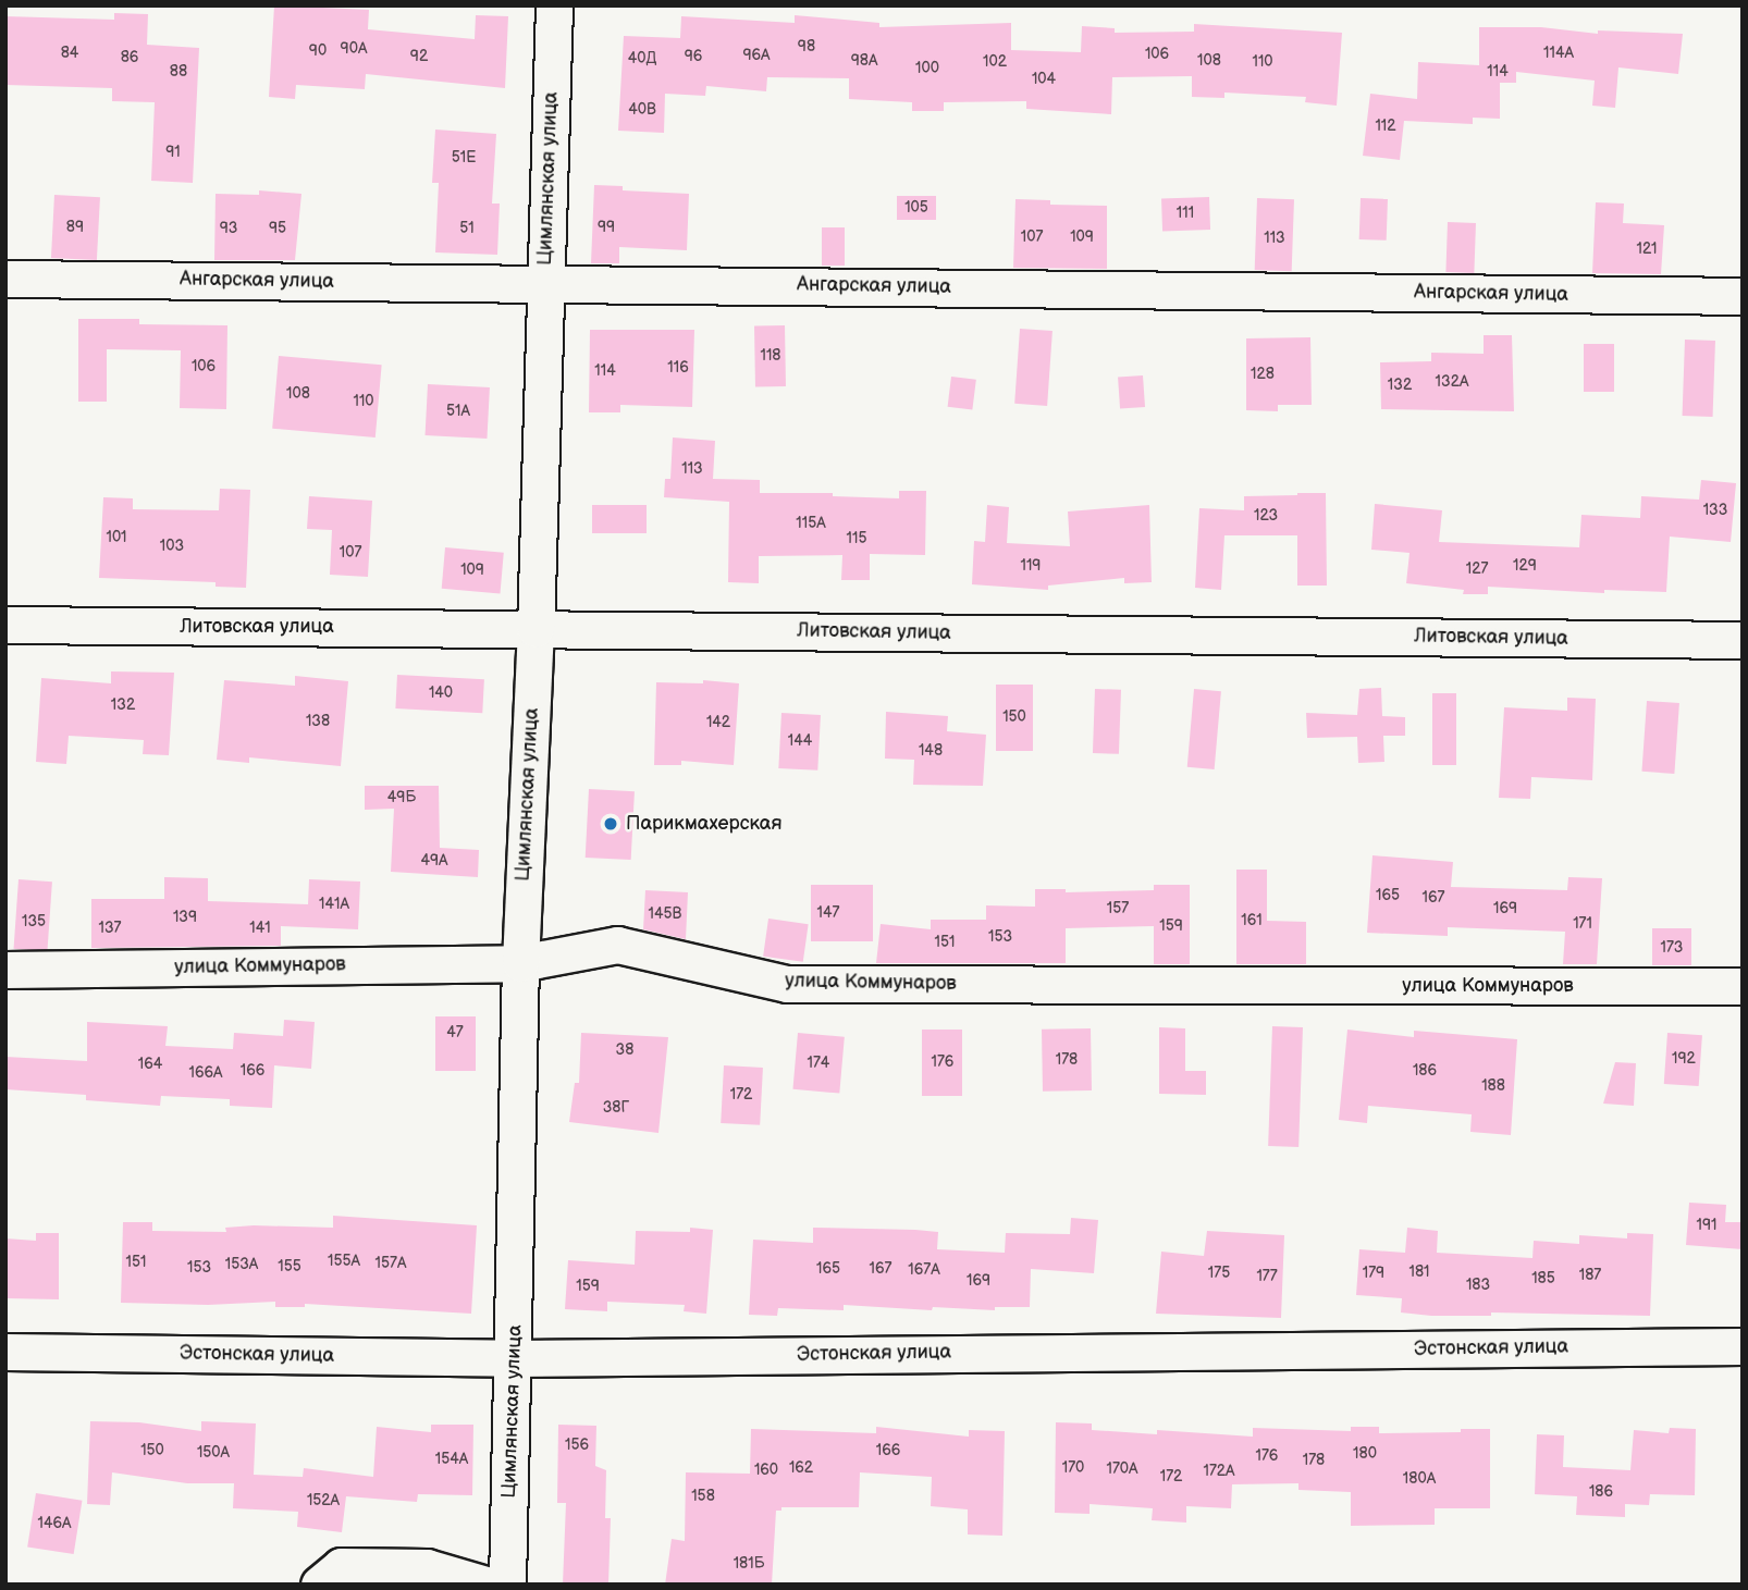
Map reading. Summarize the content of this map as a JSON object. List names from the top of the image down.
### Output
{
  "streets": {
    "street": [
      "Цимлянская улица",
      "Ангарская улица",
      "Литовская улица",
      "улица Коммунаров",
      "Эстонская улица"
    ]
  },
  "crossings": [
    ["Цимлянская улица", "Ангарская улица"],
    ["Цимлянская улица", "Литовская улица"],
    ["Цимлянская улица", "улица Коммунаров"],
    ["Цимлянская улица", "Эстонская улица"]
  ],
  "places": ["Парикмахерская"],
  "house_numbers": [
    "98",
    "90А",
    "90",
    "84",
    "114А",
    "106",
    "96А",
    "92",
    "96",
    "86",
    "40Д",
    "98А",
    "108",
    "102",
    "110",
    "100",
    "88",
    "114",
    "104",
    "40В",
    "112",
    "91",
    "51Е",
    "105",
    "111",
    "89",
    "99",
    "93",
    "95",
    "51",
    "107",
    "109",
    "113",
    "121",
    "118",
    "106",
    "116",
    "114",
    "128",
    "132А",
    "132",
    "108",
    "110",
    "51А",
    "113",
    "133",
    "123",
    "115А",
    "101",
    "115",
    "103",
    "107",
    "119",
    "129",
    "127",
    "109",
    "140",
    "132",
    "150",
    "138",
    "142",
    "144",
    "148",
    "49Б",
    "49А",
    "165",
    "167",
    "141А",
    "157",
    "169",
    "147",
    "145В",
    "139",
    "161",
    "135",
    "171",
    "159",
    "137",
    "141",
    "153",
    "151",
    "173",
    "47",
    "38",
    "192",
    "178",
    "176",
    "174",
    "164",
    "166",
    "186",
    "166А",
    "188",
    "172",
    "38Г",
    "191",
    "155А",
    "151",
    "157А",
    "153А",
    "155",
    "153",
    "165",
    "167",
    "167А",
    "181",
    "175",
    "179",
    "187",
    "177",
    "185",
    "169",
    "183",
    "159",
    "156",
    "150",
    "166",
    "150А",
    "180",
    "176",
    "154А",
    "178",
    "162",
    "170",
    "170А",
    "160",
    "172А",
    "172",
    "180А",
    "186",
    "158",
    "152А",
    "146А",
    "181Б"
  ]
}
